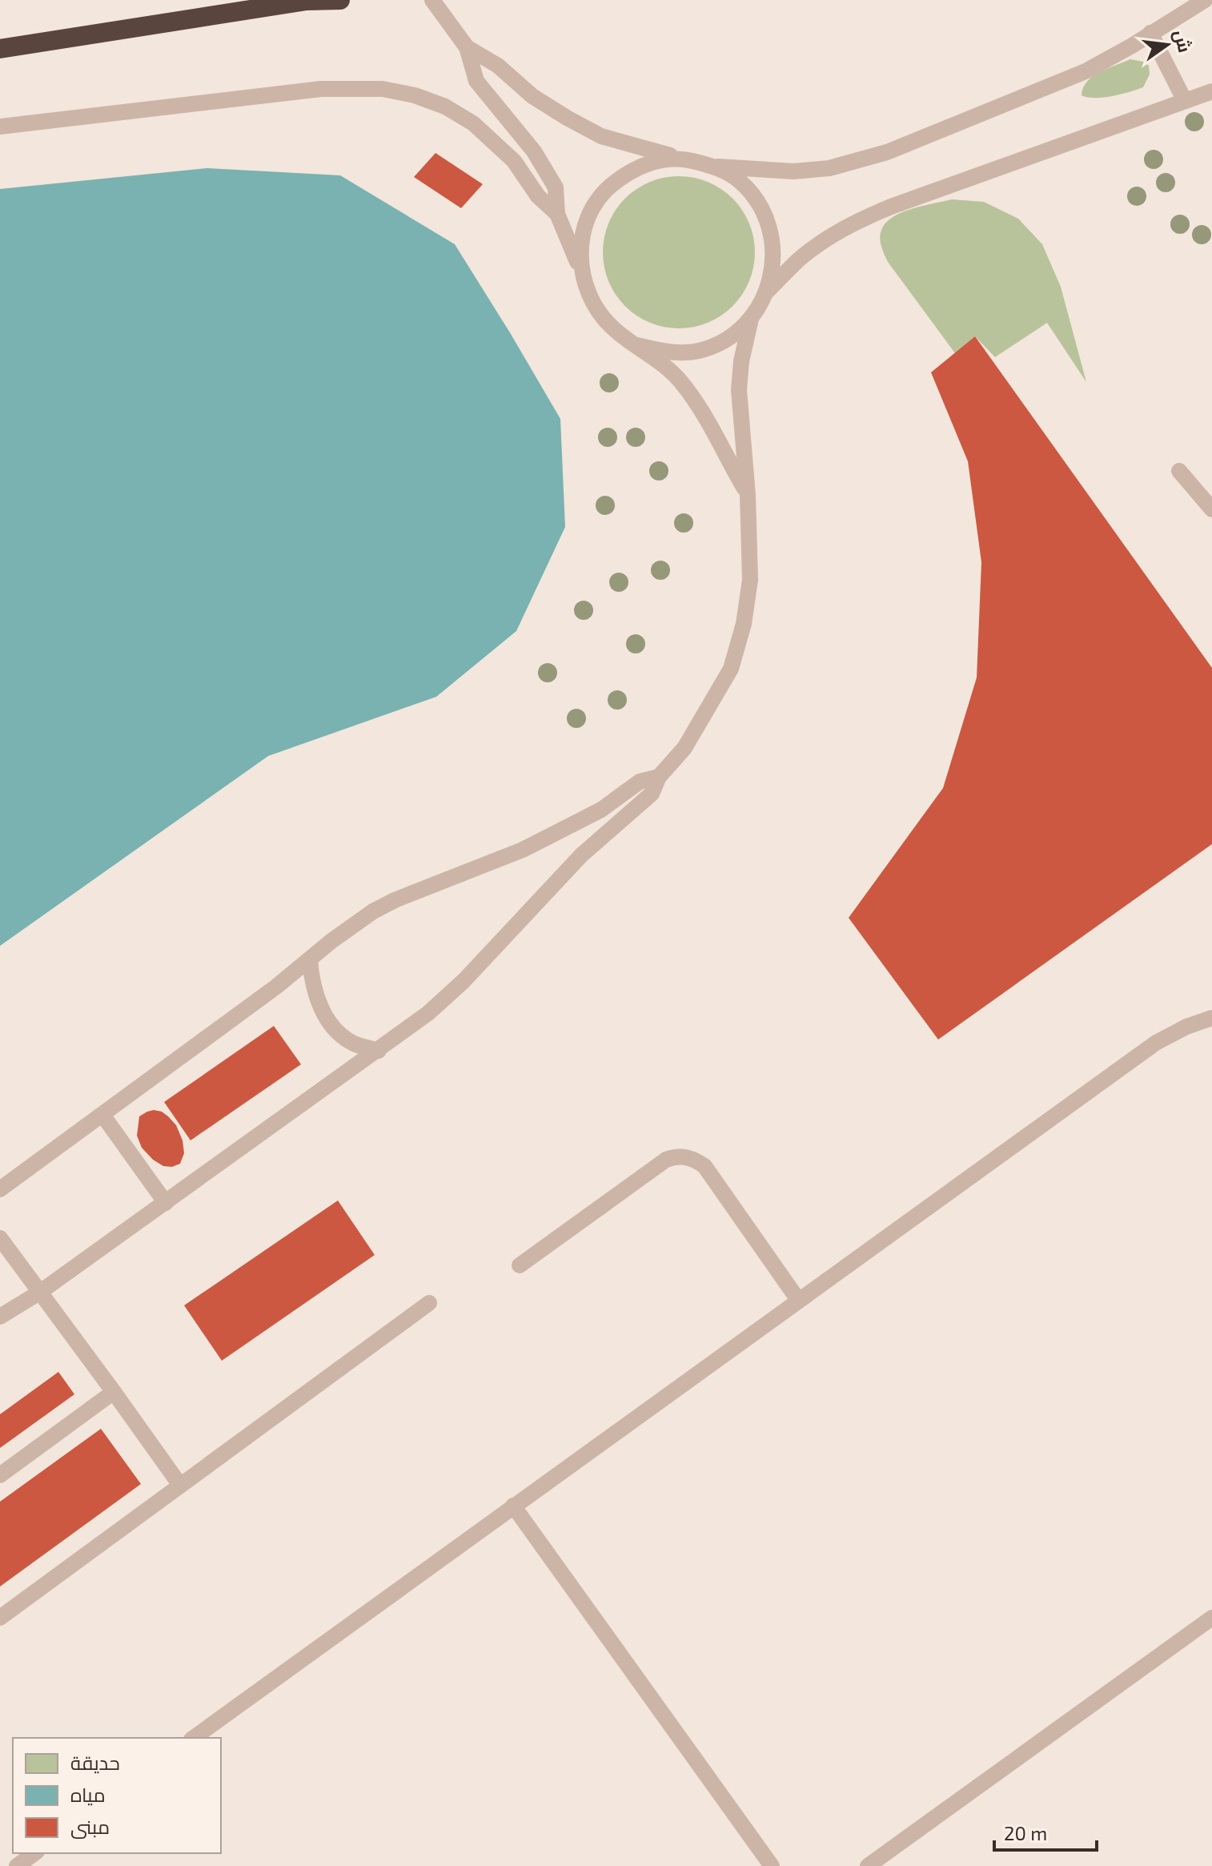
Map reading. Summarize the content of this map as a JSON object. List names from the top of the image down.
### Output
{
  "legend": ["حديقة", "مياه", "مبنى"],
  "scale_bar": "20 m",
  "north": "right"
}
